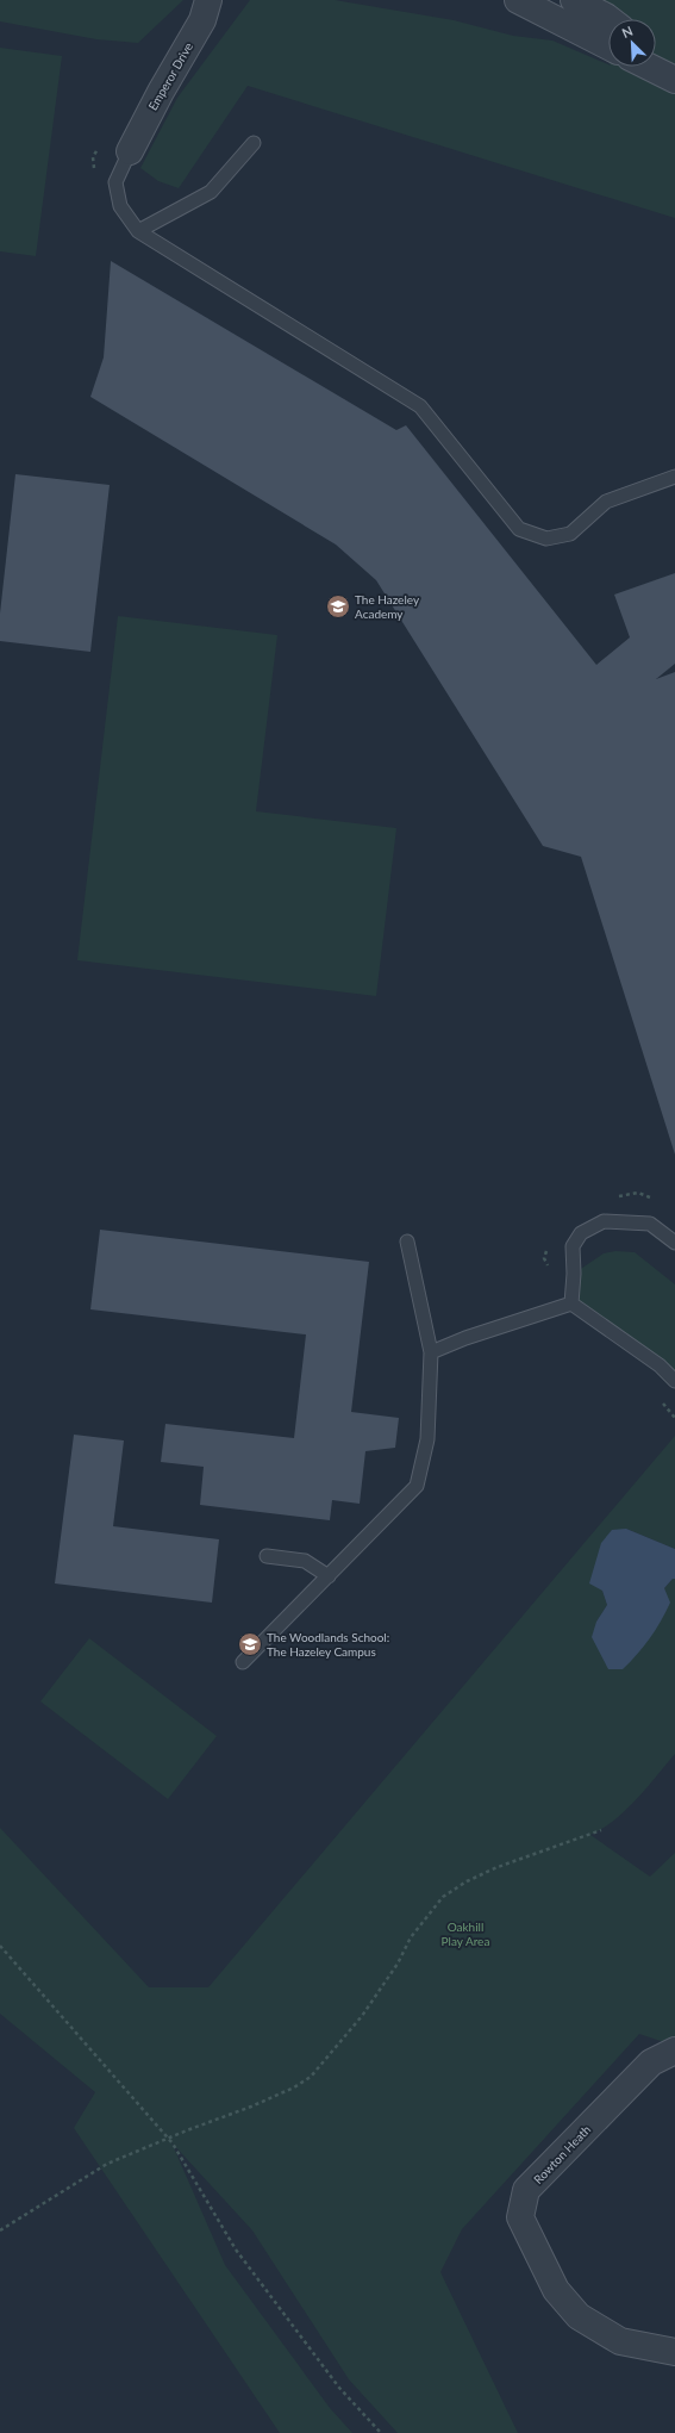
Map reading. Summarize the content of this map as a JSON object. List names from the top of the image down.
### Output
{
  "streets": {
    "street": ["Emperor Drive", "Rowton Heath"]
  },
  "parks": ["Oakhill Play Area"],
  "places": {
    "school or university": ["The Hazeley Academy", "The Woodlands School: The Hazeley Campus"]
  },
  "north": "top left"
}
